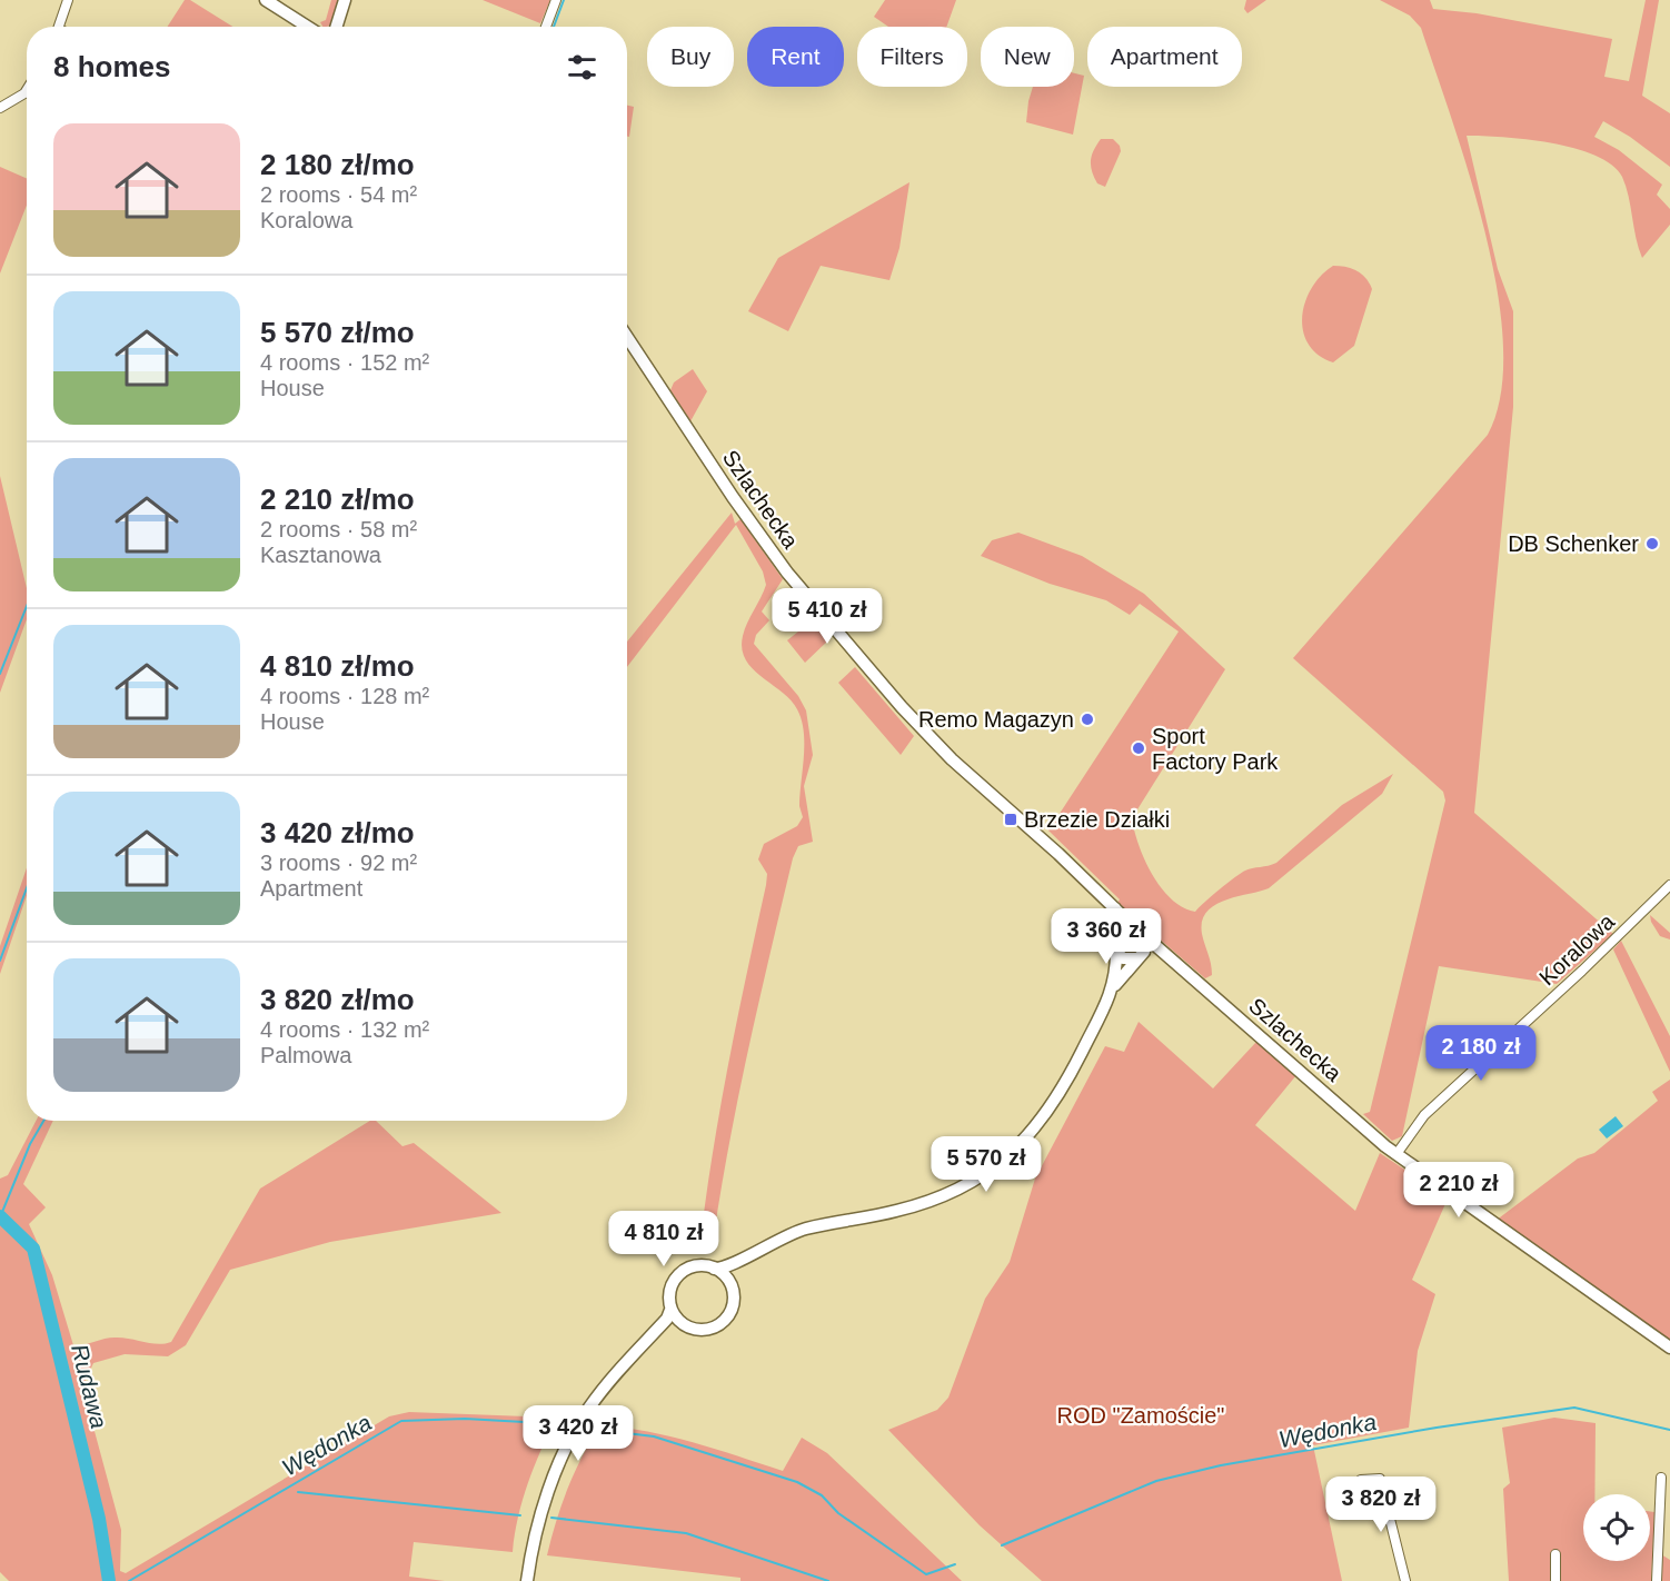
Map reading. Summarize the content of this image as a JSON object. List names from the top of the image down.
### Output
{
  "streets": {
    "street": ["Szlachecka", "Koralowa"]
  },
  "crossings": [
    ["Szlachecka", "Koralowa"]
  ],
  "water": ["Rudawa", "Wędonka"],
  "parks": ["ROD \"Zamoście\""],
  "places": {
    "other": ["DB Schenker", "Remo Magazyn", "Sport Factory Park"],
    "transit": ["Brzezie Działki"]
  },
  "page": {
    "chip": [
      "Buy",
      "Rent",
      "Filters",
      "New",
      "Apartment"
    ],
    "heading": "8 homes",
    "list": [
      {
        "name": "2 180 zł/mo",
        "note": "2 rooms · 54 m² · Koralowa"
      },
      {
        "name": "5 570 zł/mo",
        "note": "4 rooms · 152 m² · House"
      },
      {
        "name": "2 210 zł/mo",
        "note": "2 rooms · 58 m² · Kasztanowa"
      },
      {
        "name": "4 810 zł/mo",
        "note": "4 rooms · 128 m² · House"
      },
      {
        "name": "3 420 zł/mo",
        "note": "3 rooms · 92 m² · Apartment"
      },
      {
        "name": "3 820 zł/mo",
        "note": "4 rooms · 132 m² · Palmowa"
      }
    ],
    "price": [
      "5 410 zł",
      "3 360 zł",
      "2 180 zł",
      "5 570 zł",
      "2 210 zł",
      "4 810 zł",
      "3 420 zł",
      "3 820 zł"
    ]
  }
}
